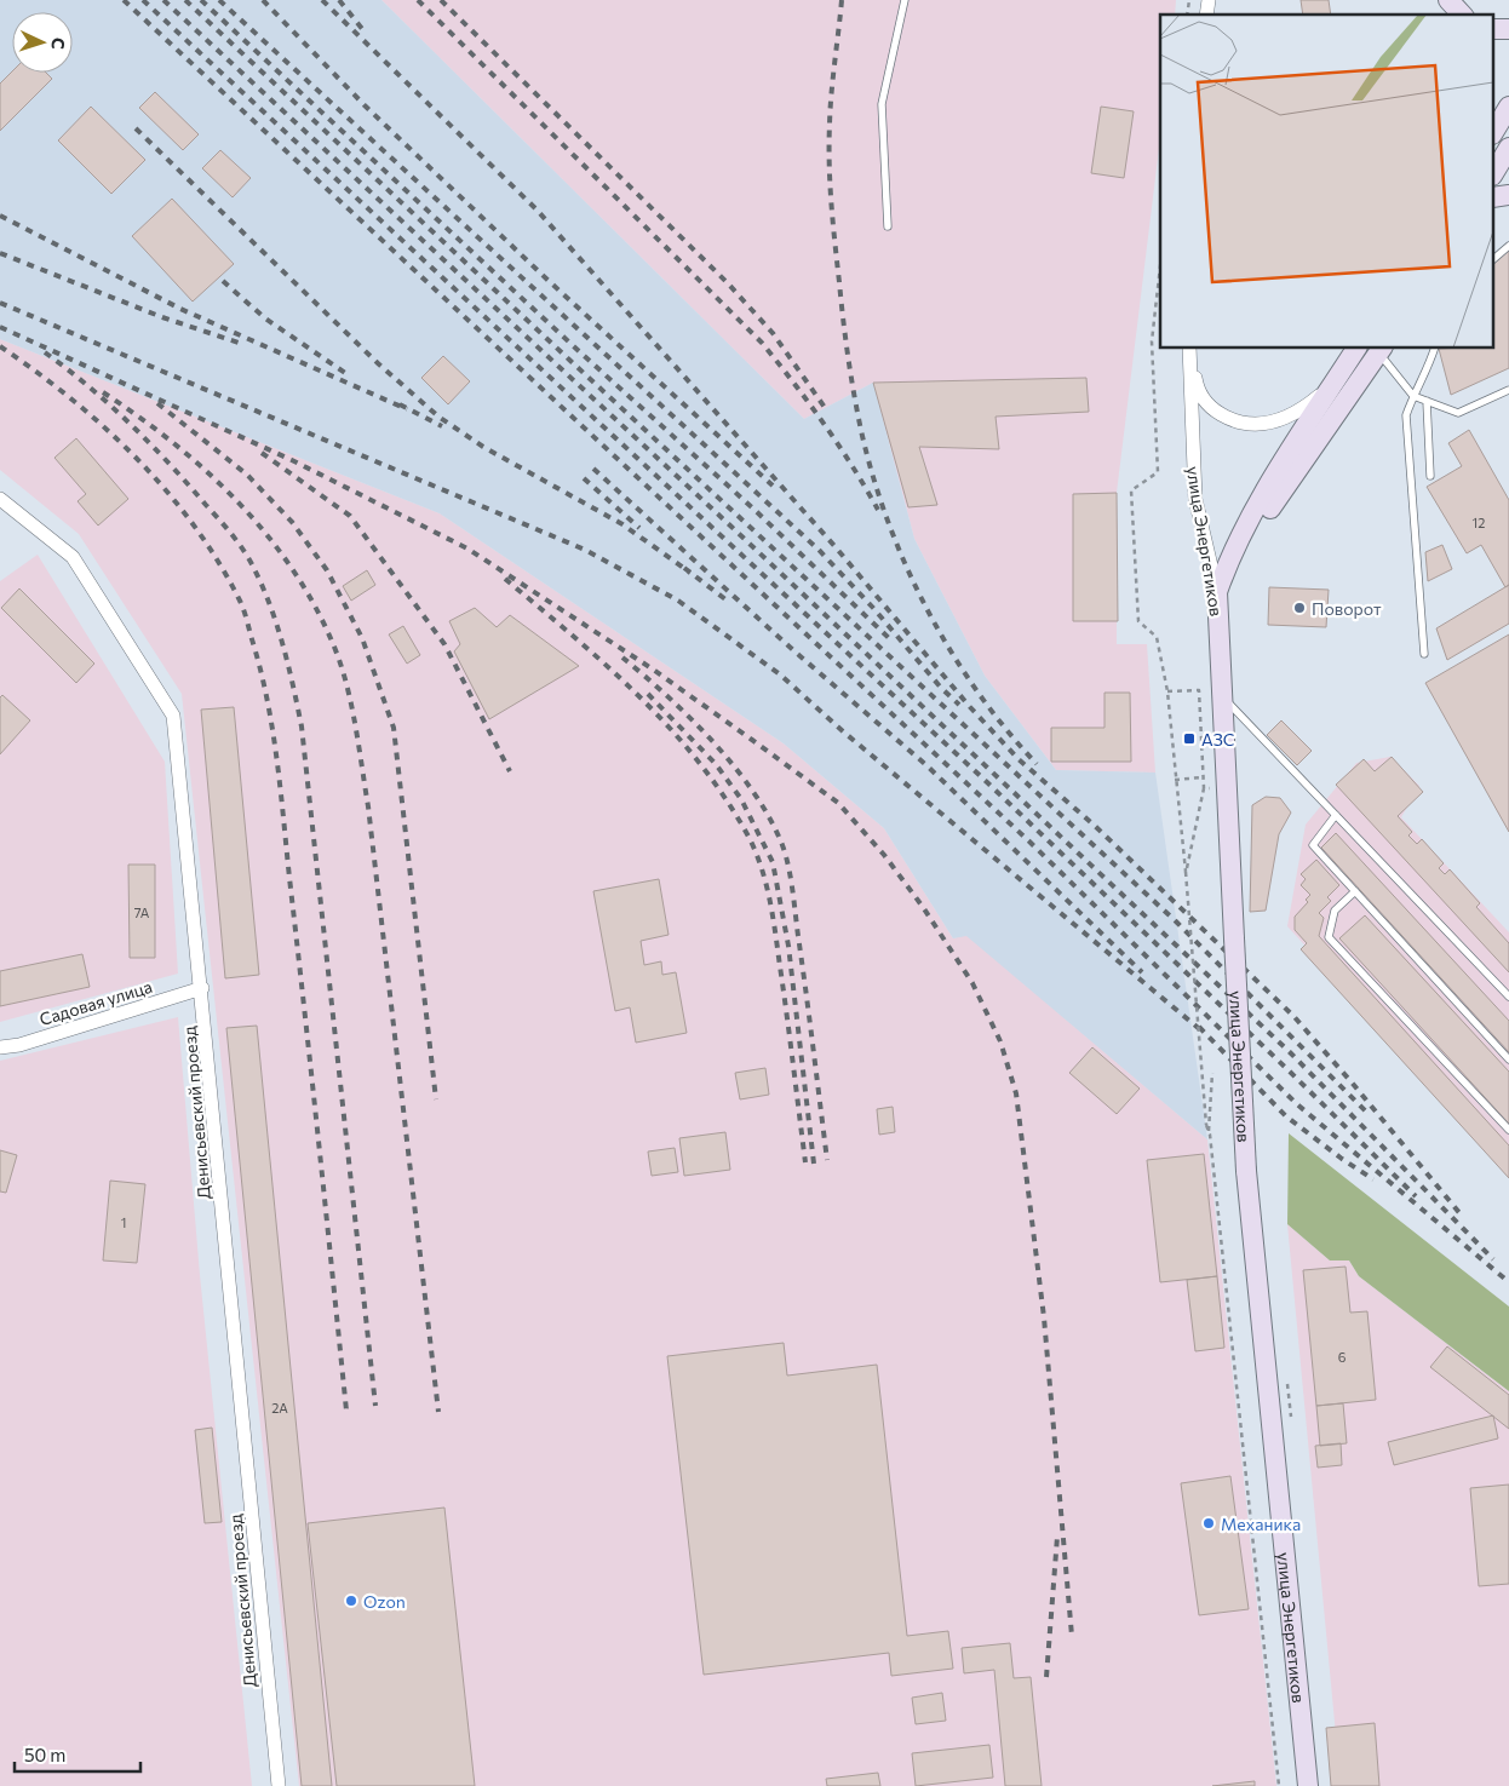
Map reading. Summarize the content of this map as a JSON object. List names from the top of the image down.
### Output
{
  "streets": {
    "main road": ["улица Энергетиков"],
    "street": ["Садовая улица", "Денисьевский проезд"]
  },
  "crossings": [
    ["Садовая улица", "Денисьевский проезд"]
  ],
  "places": {
    "other": ["Поворот", "Механика", "Ozon"],
    "transit": ["АЗС"]
  },
  "house_numbers": [
    "12",
    "7А",
    "1",
    "6",
    "2А"
  ],
  "scale_bar": "50 m",
  "north": "right"
}
